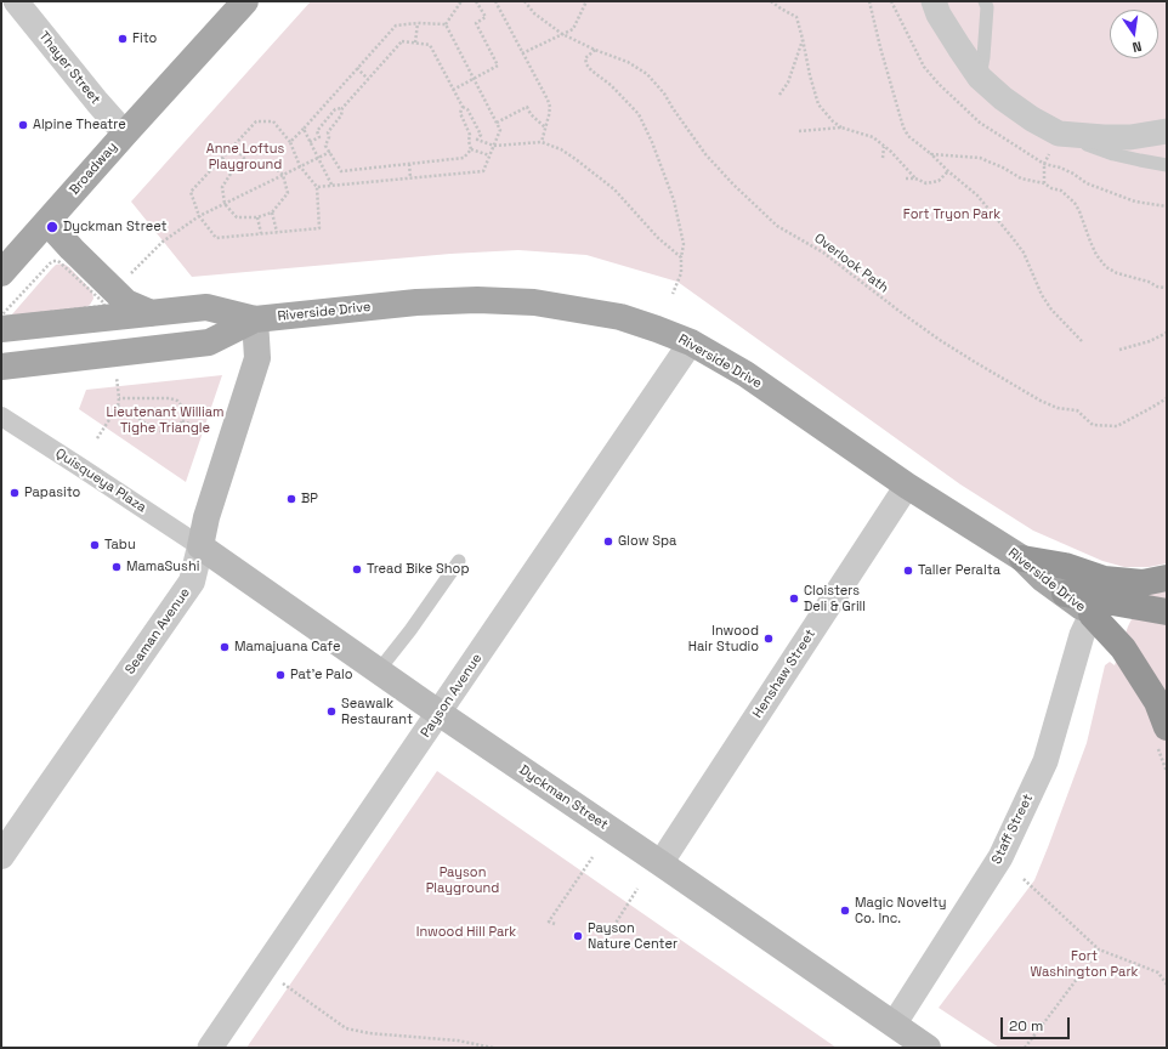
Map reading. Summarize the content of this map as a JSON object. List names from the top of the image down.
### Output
{
  "streets": {
    "main road": [
      "Broadway",
      "Riverside Drive",
      "Seaman Avenue",
      "Dyckman Street"
    ],
    "street": [
      "Thayer Street",
      "Quisqueya Plaza",
      "Henshaw Street",
      "Payson Avenue",
      "Staff Street"
    ],
    "path": ["Overlook Path"]
  },
  "crossings": [
    ["Thayer Street", "Broadway"],
    ["Riverside Drive", "Seaman Avenue"],
    ["Riverside Drive", "Henshaw Street"],
    ["Riverside Drive", "Payson Avenue"],
    ["Riverside Drive", "Staff Street"],
    ["Quisqueya Plaza", "Seaman Avenue"],
    ["Quisqueya Plaza", "Dyckman Street"],
    ["Seaman Avenue", "Dyckman Street"],
    ["Henshaw Street", "Dyckman Street"],
    ["Payson Avenue", "Dyckman Street"],
    ["Dyckman Street", "Staff Street"]
  ],
  "parks": [
    "Anne Loftus Playground",
    "Fort Tryon Park",
    "Lieutenant William Tighe Triangle",
    "Payson Playground",
    "Inwood Hill Park",
    "Fort Washington Park"
  ],
  "places": [
    "Fito",
    "Alpine Theatre",
    "Dyckman Street",
    "Papasito",
    "BP",
    "Glow Spa",
    "Tabu",
    "MamaSushi",
    "Tread Bike Shop",
    "Taller Peralta",
    "Cloisters Deli & Grill",
    "Inwood Hair Studio",
    "Mamajuana Cafe",
    "Pat'e Palo",
    "Seawalk Restaurant",
    "Magic Novelty Co. Inc.",
    "Payson Nature Center"
  ],
  "scale_bar": "20 m",
  "north": "bottom"
}
